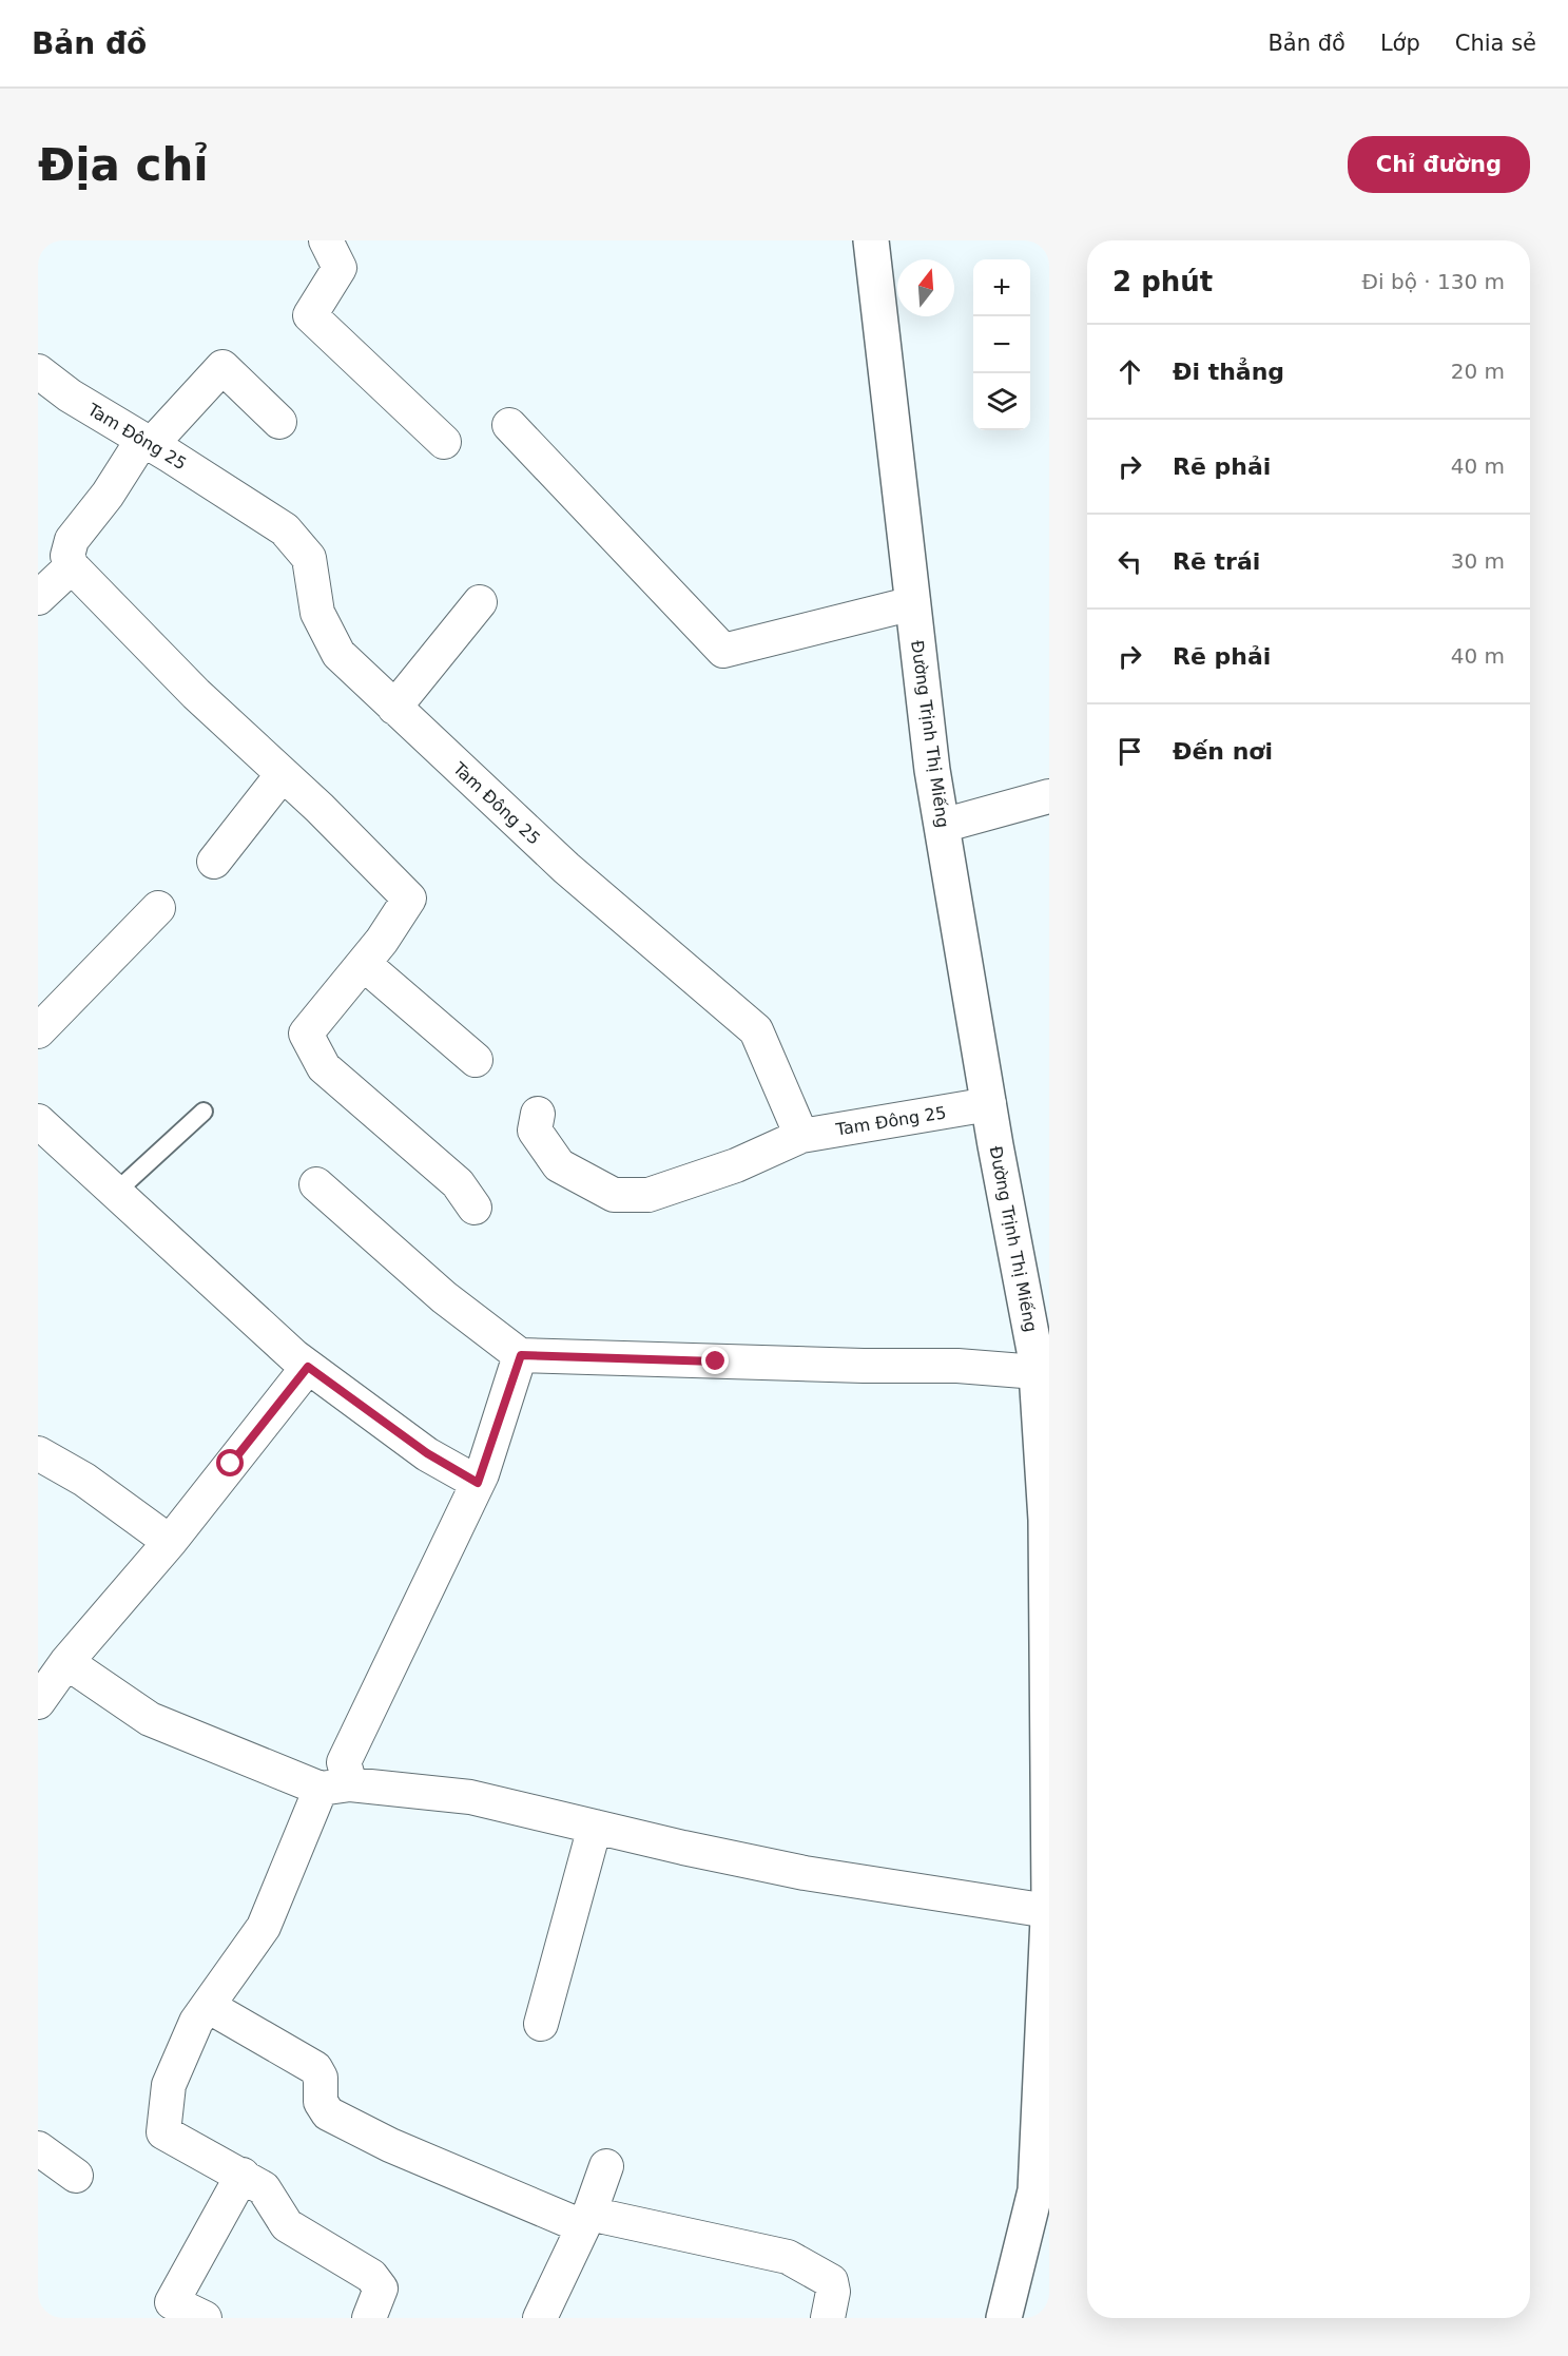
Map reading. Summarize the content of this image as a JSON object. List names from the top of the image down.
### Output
{
  "streets": {
    "main road": ["Đường Trịnh Thị Miếng"],
    "street": ["Tam Đông 25"]
  },
  "crossings": [
    ["Tam Đông 25", "Đường Trịnh Thị Miếng"]
  ],
  "north": "top",
  "page": {
    "header": "Bản đồ",
    "nav": ["Bản đồ", "Lớp", "Chia sẻ"],
    "buttons": "Chỉ đường",
    "title": "Địa chỉ",
    "heading": ["2 phút", "Đi bộ · 130 m"],
    "map_buttons": ["+", "−"],
    "list": [
      ["Đi thẳng", "20 m"],
      ["Rẽ phải", "40 m"],
      ["Rẽ trái", "30 m"],
      ["Rẽ phải", "40 m"],
      "Đến nơi"
    ]
  }
}
